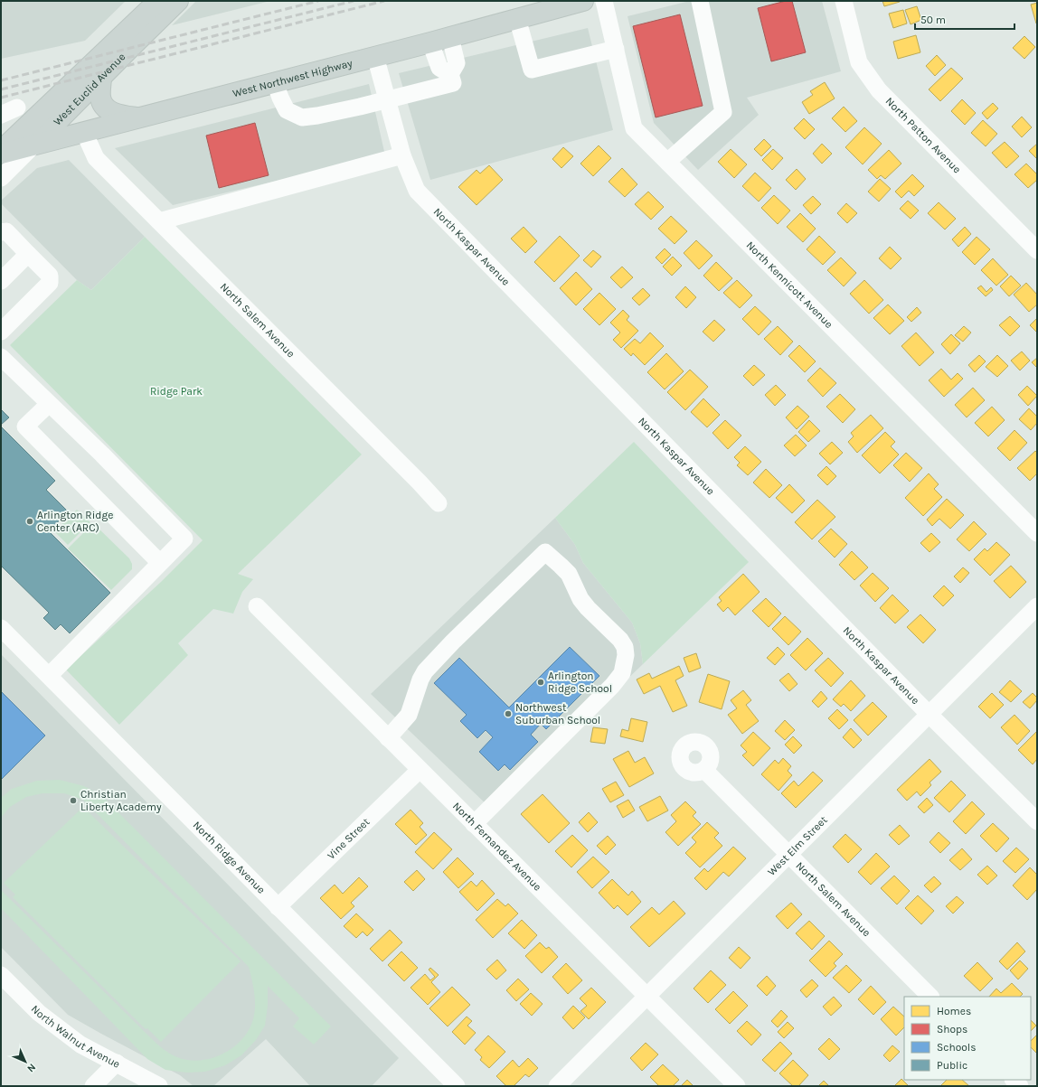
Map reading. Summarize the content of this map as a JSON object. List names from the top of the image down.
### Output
{
  "streets": {
    "main road": ["West Northwest Highway", "West Euclid Avenue"],
    "street": [
      "North Patton Avenue",
      "North Kaspar Avenue",
      "North Kennicott Avenue",
      "North Salem Avenue",
      "Vine Street",
      "West Elm Street",
      "North Fernandez Avenue",
      "North Ridge Avenue",
      "North Walnut Avenue"
    ]
  },
  "crossings": [
    ["West Northwest Highway", "West Euclid Avenue"],
    ["West Northwest Highway", "North Kaspar Avenue"],
    ["West Northwest Highway", "North Salem Avenue"],
    ["North Kaspar Avenue", "West Elm Street"],
    ["North Salem Avenue", "West Elm Street"],
    ["Vine Street", "North Fernandez Avenue"],
    ["Vine Street", "North Ridge Avenue"],
    ["West Elm Street", "North Fernandez Avenue"]
  ],
  "parks": ["Ridge Park"],
  "places": [
    "Arlington Ridge Center (ARC)",
    "Arlington Ridge School",
    "Northwest Suburban School",
    "Christian Liberty Academy"
  ],
  "legend": [
    "Homes",
    "Shops",
    "Schools",
    "Public"
  ],
  "scale_bar": "50 m",
  "north": "bottom right"
}
